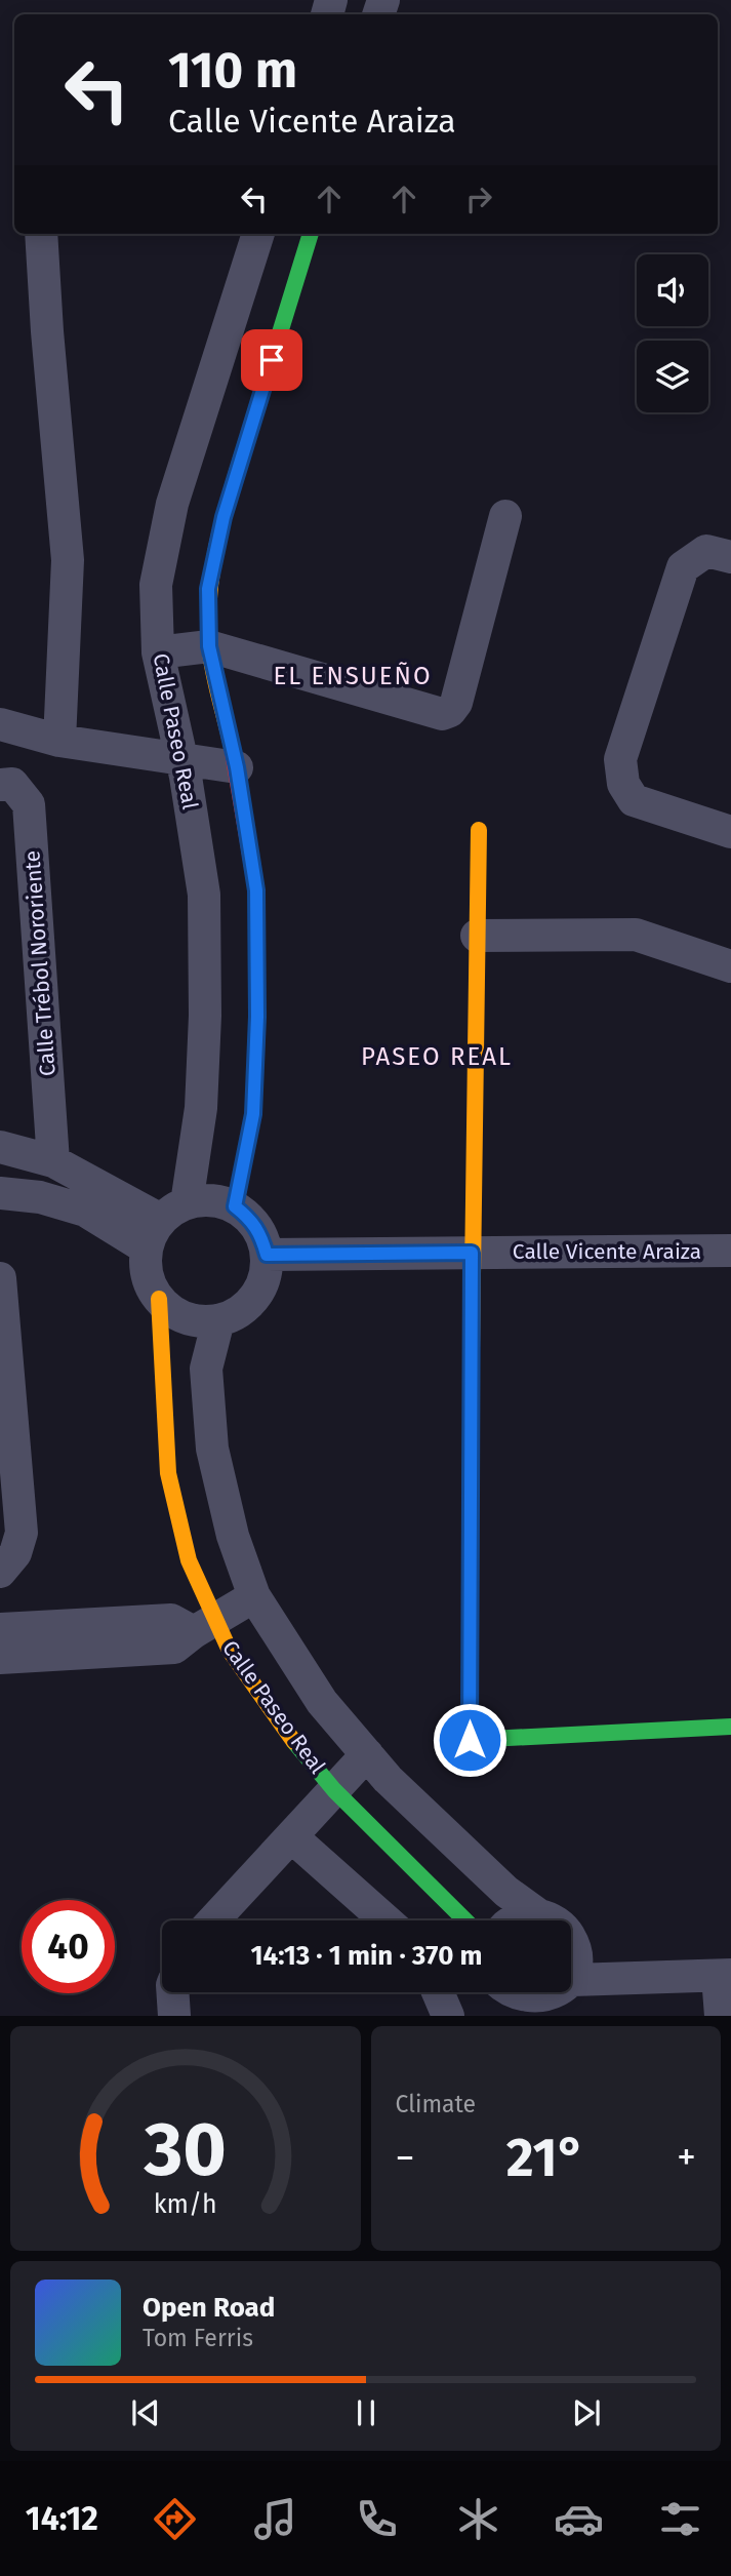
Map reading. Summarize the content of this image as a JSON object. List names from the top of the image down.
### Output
{
  "streets": {
    "street": ["Calle Paseo Real", "Calle Trébol Nororiente", "Calle Vicente Araiza"]
  },
  "crossings": [
    ["Calle Paseo Real", "Calle Vicente Araiza"]
  ],
  "districts": ["EL ENSUEÑO", "PASEO REAL"],
  "page": {
    "turn": ["110 m", "Calle Vicente Araiza"],
    "limit": "40",
    "trip": "14:13 · 1 min · 370 m",
    "tile": "Climate",
    "heat": ["−", "21°", "+"],
    "song": ["Open Road", "Tom Ferris"],
    "tabs": "14:12",
    "gauge": ["30", "km/h"]
  }
}
